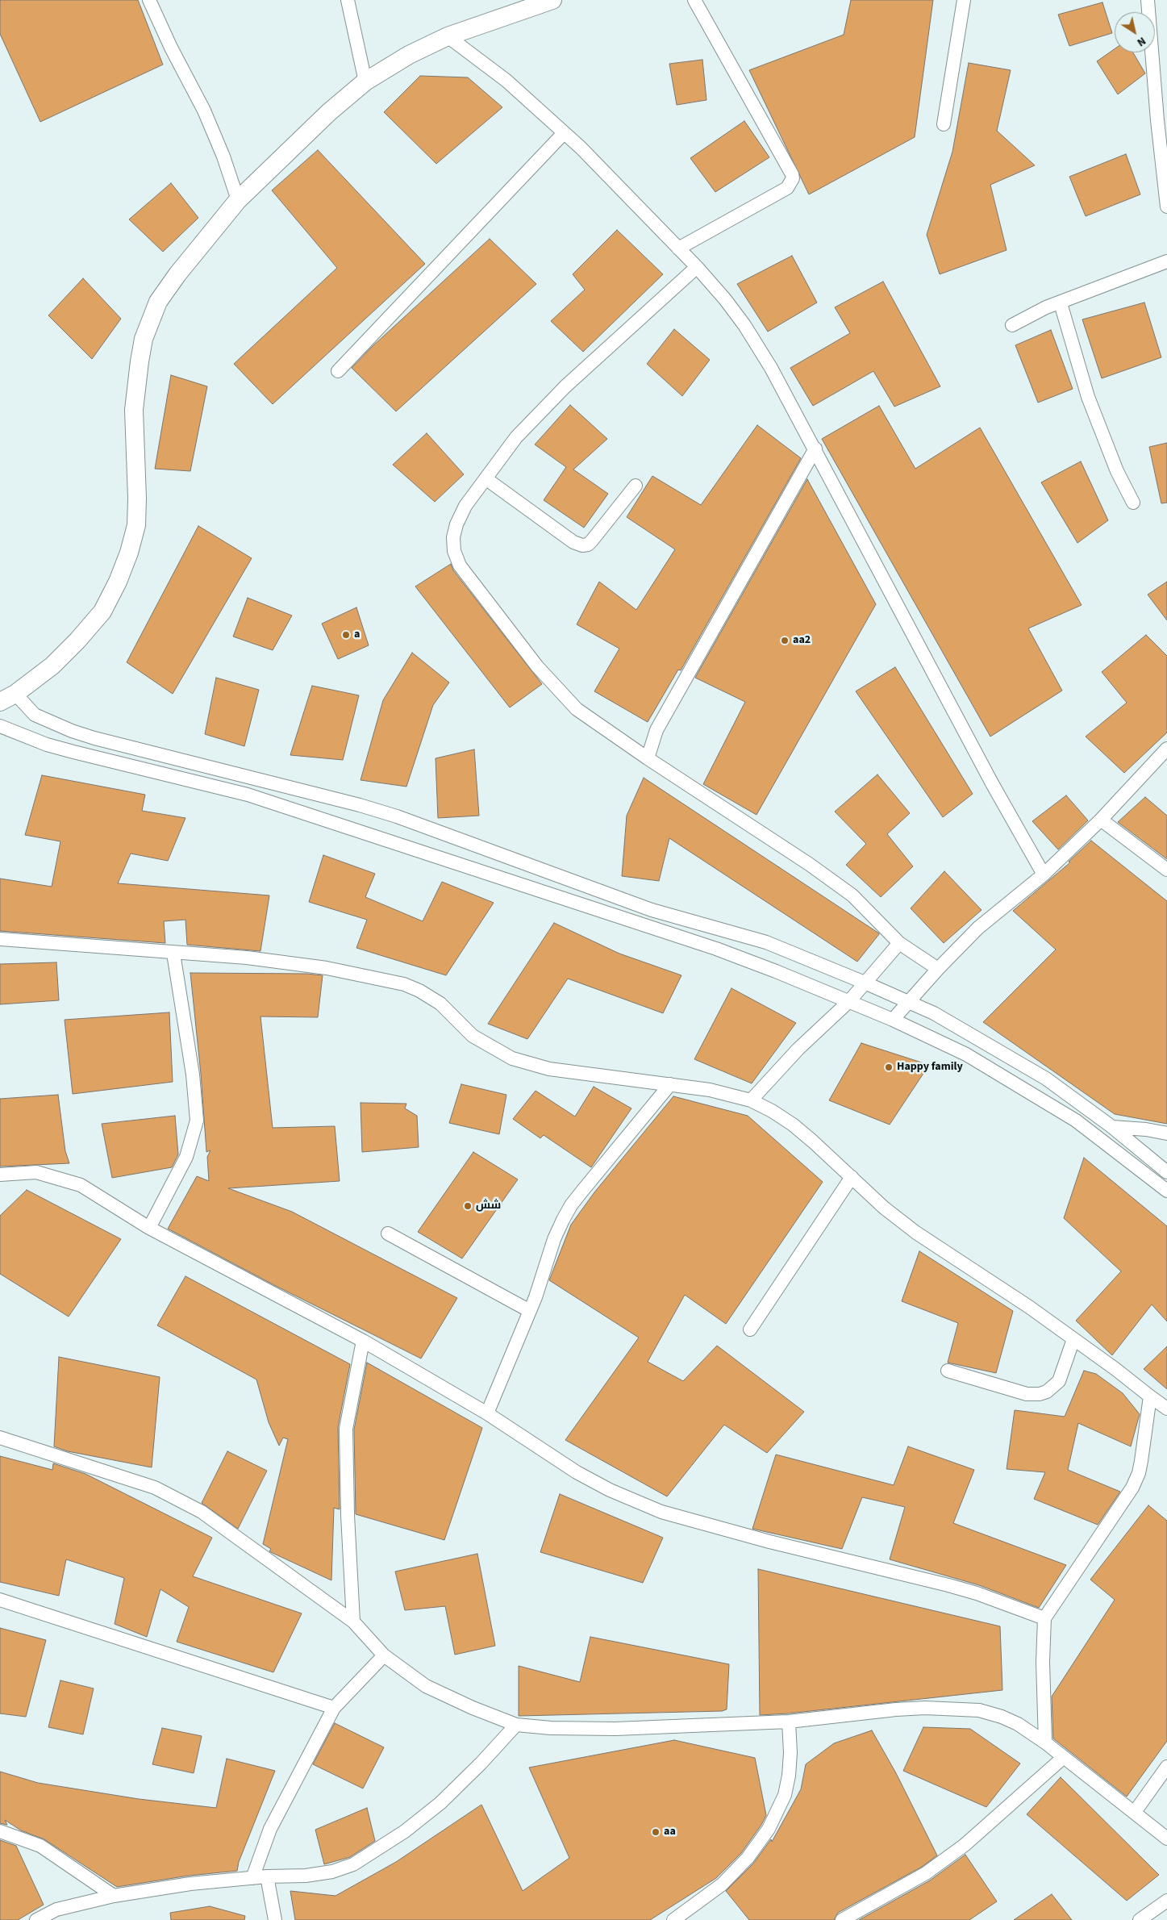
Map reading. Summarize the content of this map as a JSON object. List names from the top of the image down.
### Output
{
  "places": [
    "a",
    "aa2",
    "Happy family",
    "شش",
    "aa"
  ],
  "north": "bottom right"
}
